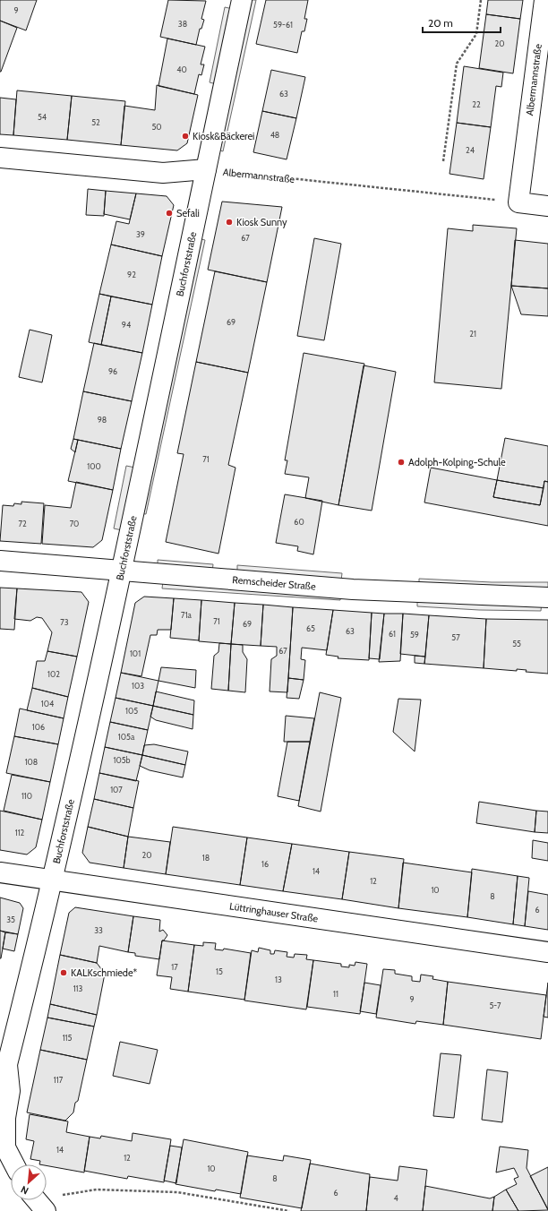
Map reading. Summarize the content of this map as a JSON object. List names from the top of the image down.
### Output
{
  "streets": {
    "main road": [
      "Albermannstraße",
      "Buchforststraße",
      "Remscheider Straße",
      "Lüttringhauser Straße"
    ]
  },
  "crossings": [
    ["Albermannstraße", "Buchforststraße"],
    ["Buchforststraße", "Remscheider Straße"],
    ["Buchforststraße", "Lüttringhauser Straße"]
  ],
  "places": [
    "Kiosk&Bäckerei",
    "Sefali",
    "Kiosk Sunny",
    "Adolph-Kolping-Schule",
    "KALKschmiede*"
  ],
  "house_numbers": [
    "9",
    "38",
    "59-61",
    "20",
    "40",
    "63",
    "22",
    "54",
    "52",
    "50",
    "48",
    "24",
    "39",
    "67",
    "92",
    "69",
    "94",
    "21",
    "96",
    "98",
    "71",
    "100",
    "60",
    "72",
    "70",
    "71a",
    "71",
    "73",
    "69",
    "65",
    "63",
    "61",
    "59",
    "57",
    "55",
    "67",
    "101",
    "102",
    "103",
    "104",
    "105",
    "106",
    "105a",
    "105b",
    "108",
    "107",
    "110",
    "112",
    "20",
    "18",
    "16",
    "14",
    "12",
    "10",
    "8",
    "6",
    "35",
    "33",
    "17",
    "15",
    "13",
    "113",
    "11",
    "9",
    "5-7",
    "115",
    "117",
    "14",
    "12",
    "10",
    "8",
    "6",
    "4"
  ],
  "scale_bar": "20 m",
  "north": "bottom left"
}
